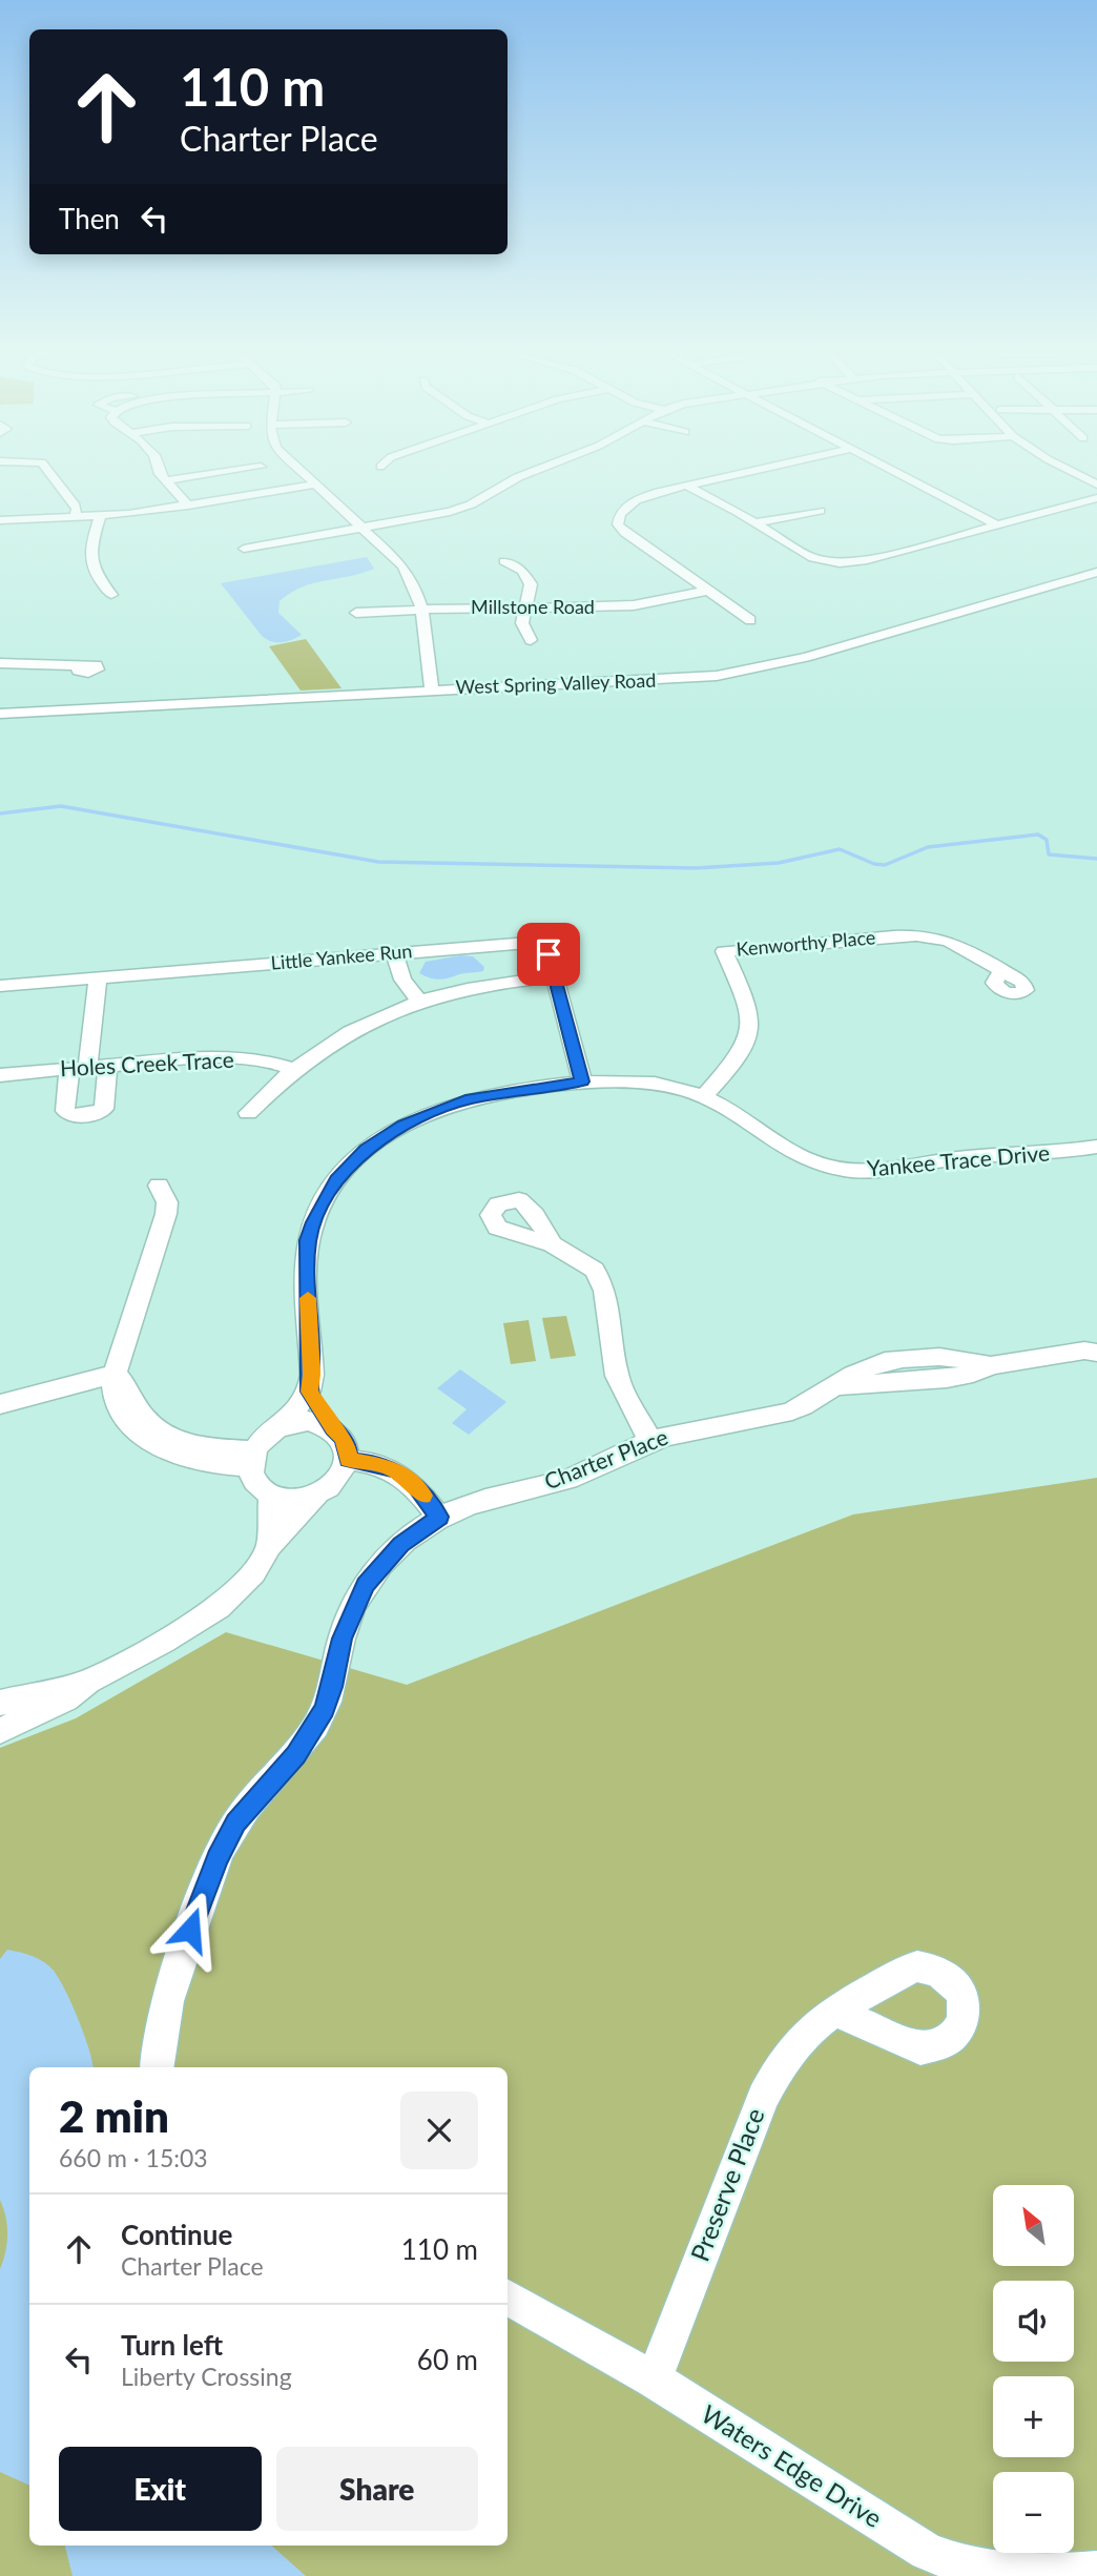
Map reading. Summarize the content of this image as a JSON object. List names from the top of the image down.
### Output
{
  "streets": {
    "street": [
      "Millstone Road",
      "West Spring Valley Road",
      "Kenworthy Place",
      "Little Yankee Run",
      "Holes Creek Trace",
      "Yankee Trace Drive",
      "Charter Place",
      "Preserve Place",
      "Waters Edge Drive"
    ]
  },
  "crossings": [
    ["Kenworthy Place", "Yankee Trace Drive"],
    ["Little Yankee Run", "Yankee Trace Drive"],
    ["Preserve Place", "Waters Edge Drive"]
  ],
  "north": "top left",
  "page": {
    "turn": ["110 m", "Charter Place"],
    "then": "Then",
    "heading": ["2 min", "660 m · 15:03"],
    "map_buttons": ["+", "−"],
    "list": [
      {
        "name": "Continue",
        "note": "Charter Place",
        "value": "110 m"
      },
      {
        "name": "Turn left",
        "note": "Liberty Crossing",
        "value": "60 m"
      }
    ],
    "buttons": ["Exit", "Share"]
  }
}
